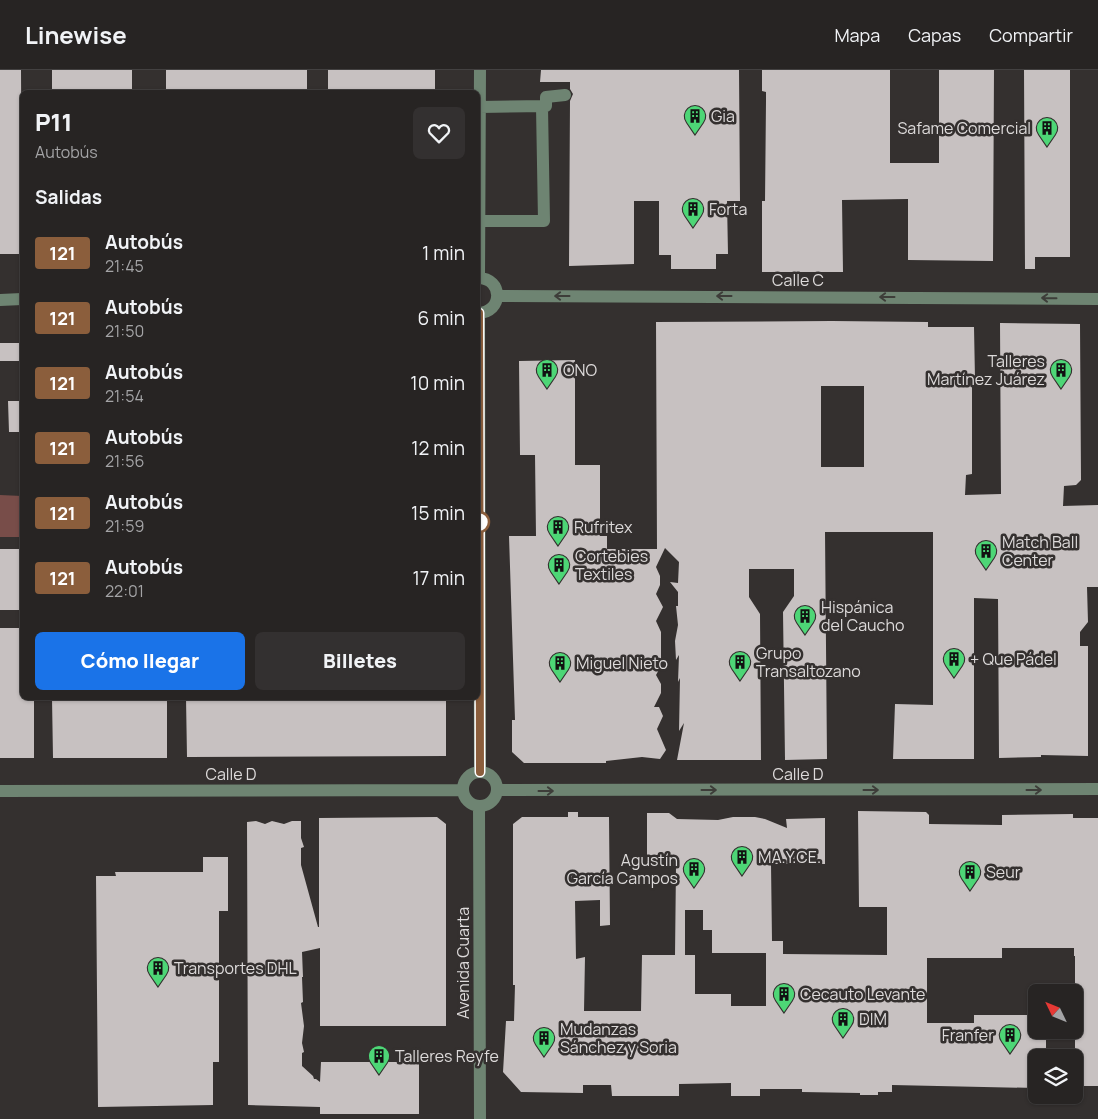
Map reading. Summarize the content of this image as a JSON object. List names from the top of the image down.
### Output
{
  "streets": {
    "street": ["Calle C", "Calle D", "Avenida Cuarta"]
  },
  "crossings": [
    ["Calle D", "Avenida Cuarta"]
  ],
  "one_way": ["Calle C", "Calle D"],
  "places": {
    "building": [
      "Gia",
      "Safame Comercial",
      "Forta",
      "ONO",
      "Talleres Martínez Juárez",
      "Rufritex",
      "Match Ball Center",
      "Cortebies Textiles",
      "Hispánica del Caucho",
      "+ Que Pádel",
      "Grupo Transaltozano",
      "Miguel Nieto",
      "MA.Y.CE.",
      "Agustín García Campos",
      "Seur",
      "Transportes DHL",
      "Cecauto Levante",
      "DIM",
      "Franfer",
      "Mudanzas Sánchez y Soria",
      "Talleres Reyfe"
    ]
  },
  "lines": ["bus line 121"],
  "north": "top left",
  "page": {
    "header": "Linewise",
    "nav": ["Mapa", "Capas", "Compartir"],
    "heading": [
      ["P11", "Autobús"],
      "Salidas"
    ],
    "list": [
      {
        "mark": "121",
        "name": "Autobús",
        "note": "21:45",
        "value": "1 min"
      },
      {
        "mark": "121",
        "name": "Autobús",
        "note": "21:50",
        "value": "6 min"
      },
      {
        "mark": "121",
        "name": "Autobús",
        "note": "21:54",
        "value": "10 min"
      },
      {
        "mark": "121",
        "name": "Autobús",
        "note": "21:56",
        "value": "12 min"
      },
      {
        "mark": "121",
        "name": "Autobús",
        "note": "21:59",
        "value": "15 min"
      },
      {
        "mark": "121",
        "name": "Autobús",
        "note": "22:01",
        "value": "17 min"
      }
    ],
    "buttons": ["Cómo llegar", "Billetes"]
  }
}
